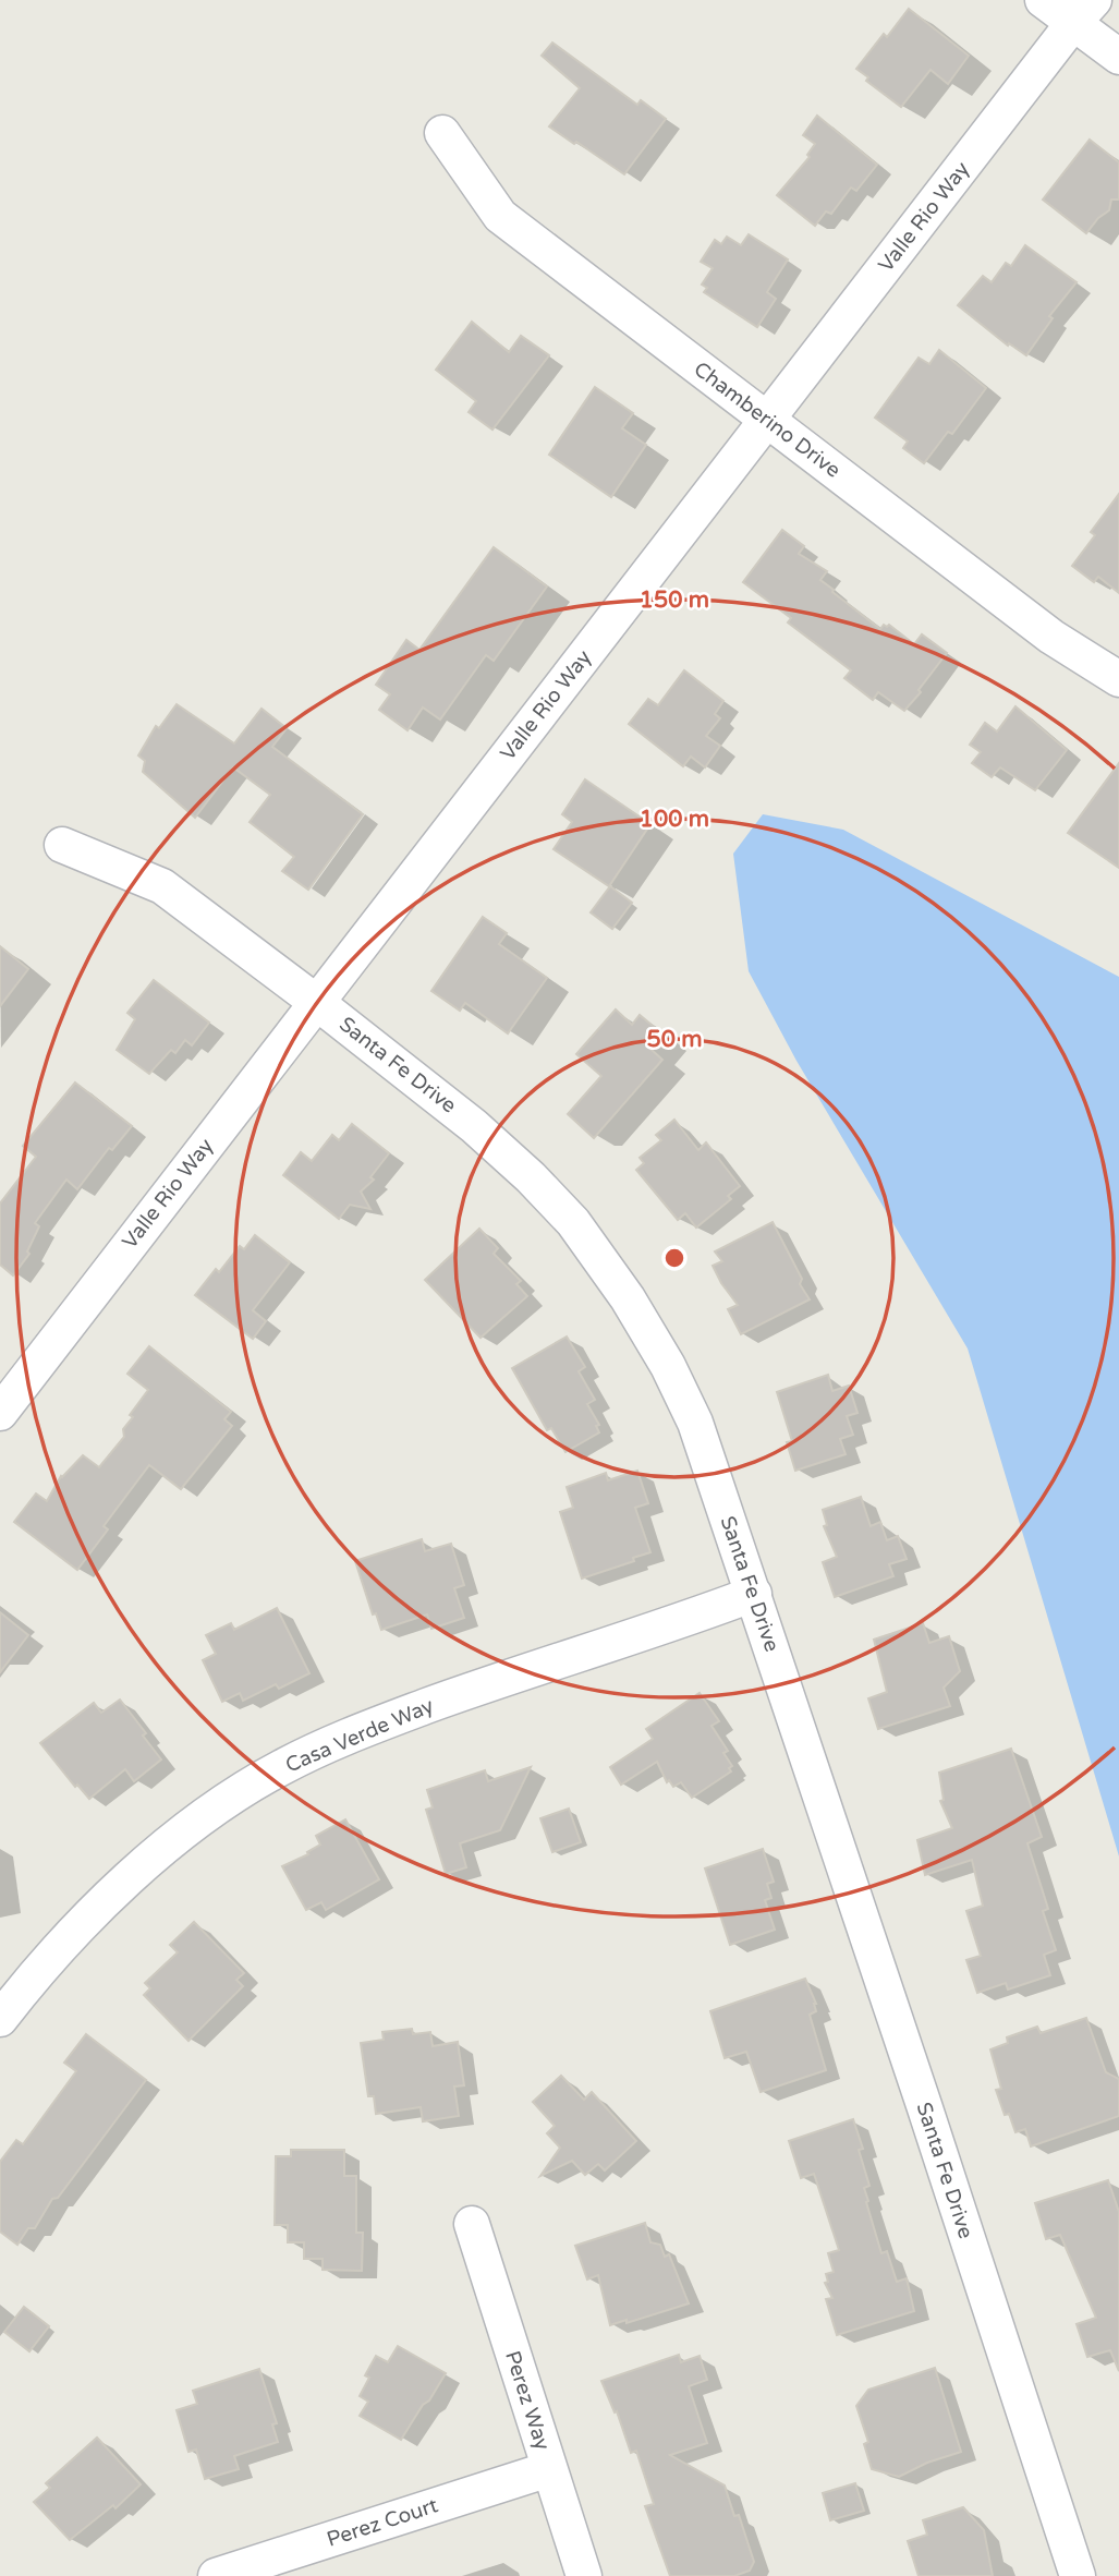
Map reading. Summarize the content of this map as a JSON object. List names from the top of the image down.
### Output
{
  "streets": {
    "street": [
      "Valle Rio Way",
      "Chamberino Drive",
      "Santa Fe Drive",
      "Casa Verde Way",
      "Perez Way",
      "Perez Court"
    ]
  },
  "crossings": [
    ["Valle Rio Way", "Chamberino Drive"],
    ["Valle Rio Way", "Santa Fe Drive"],
    ["Santa Fe Drive", "Casa Verde Way"],
    ["Perez Way", "Perez Court"]
  ],
  "rings": ["150 m", "100 m", "50 m"]
}
